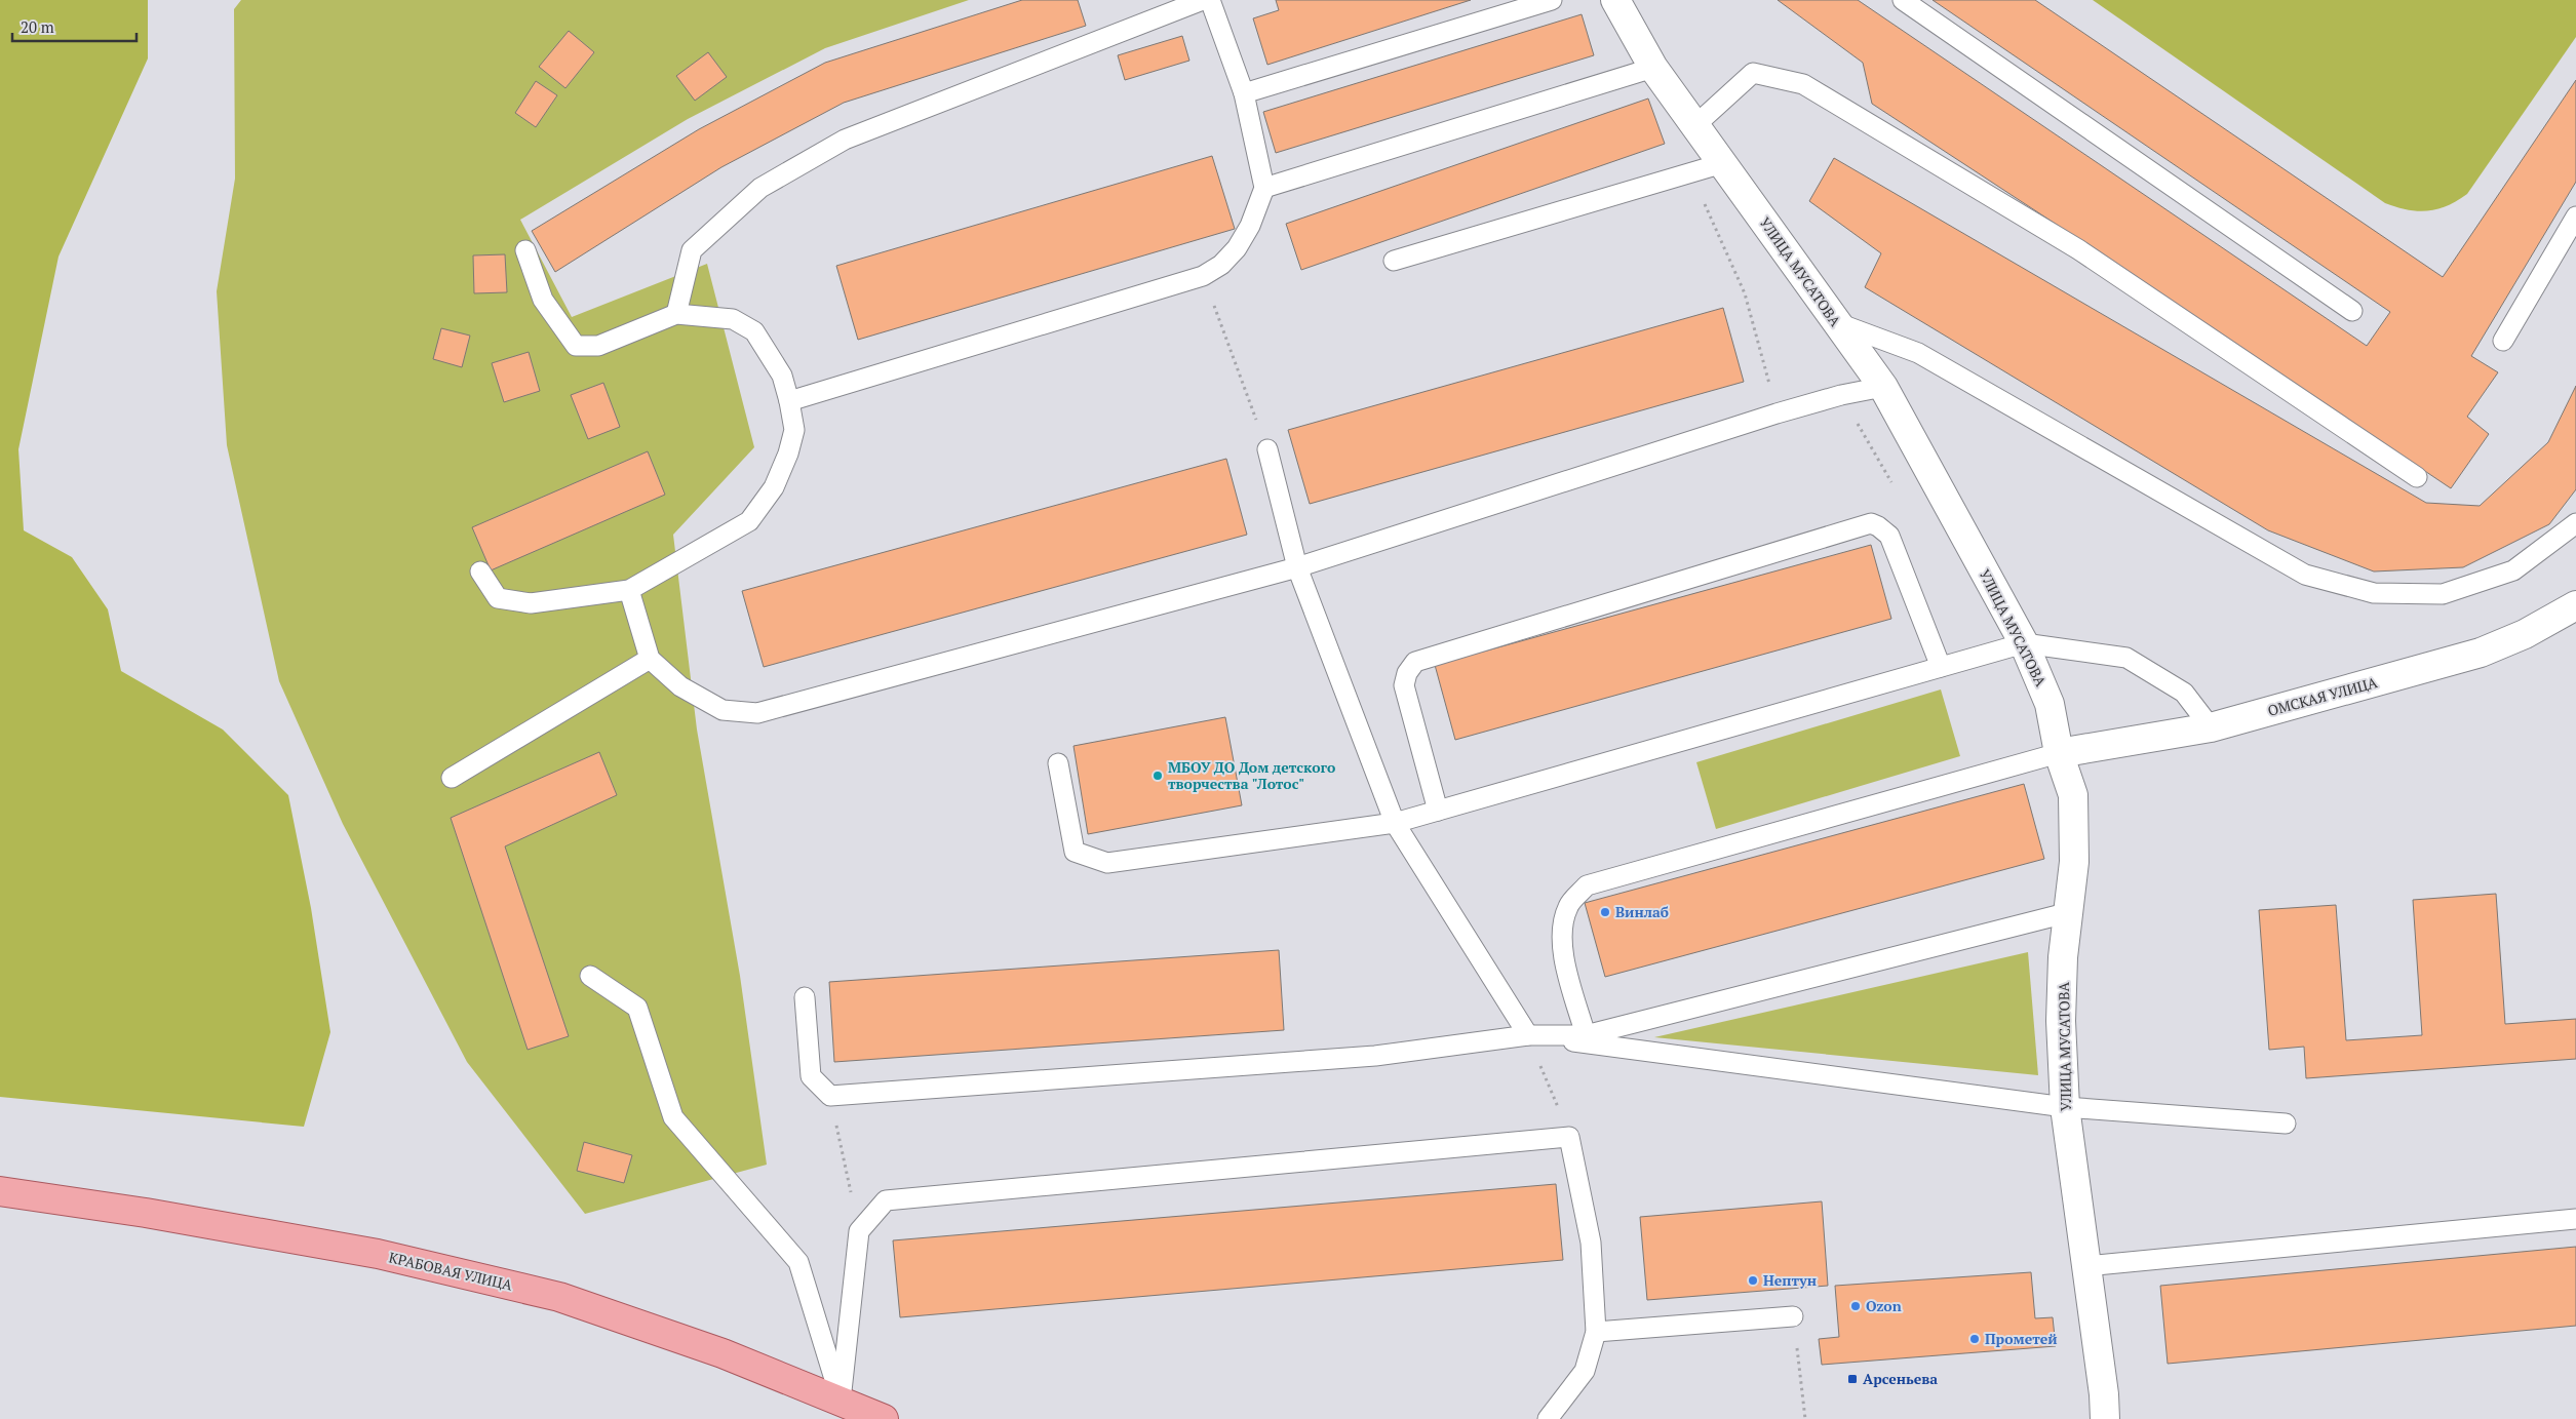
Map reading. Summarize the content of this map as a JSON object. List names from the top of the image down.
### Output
{
  "streets": {
    "main road": ["КРАБОВАЯ УЛИЦА"],
    "street": ["УЛИЦА МУСАТОВА", "ОМСКАЯ УЛИЦА"]
  },
  "crossings": [
    ["УЛИЦА МУСАТОВА", "ОМСКАЯ УЛИЦА"]
  ],
  "places": {
    "other": [
      "МБОУ ДО Дом детского творчества \"Лотос\"",
      "Винлаб",
      "Нептун",
      "Ozon",
      "Прометей"
    ],
    "transit": ["Арсеньева"]
  },
  "scale_bar": "20 m"
}
